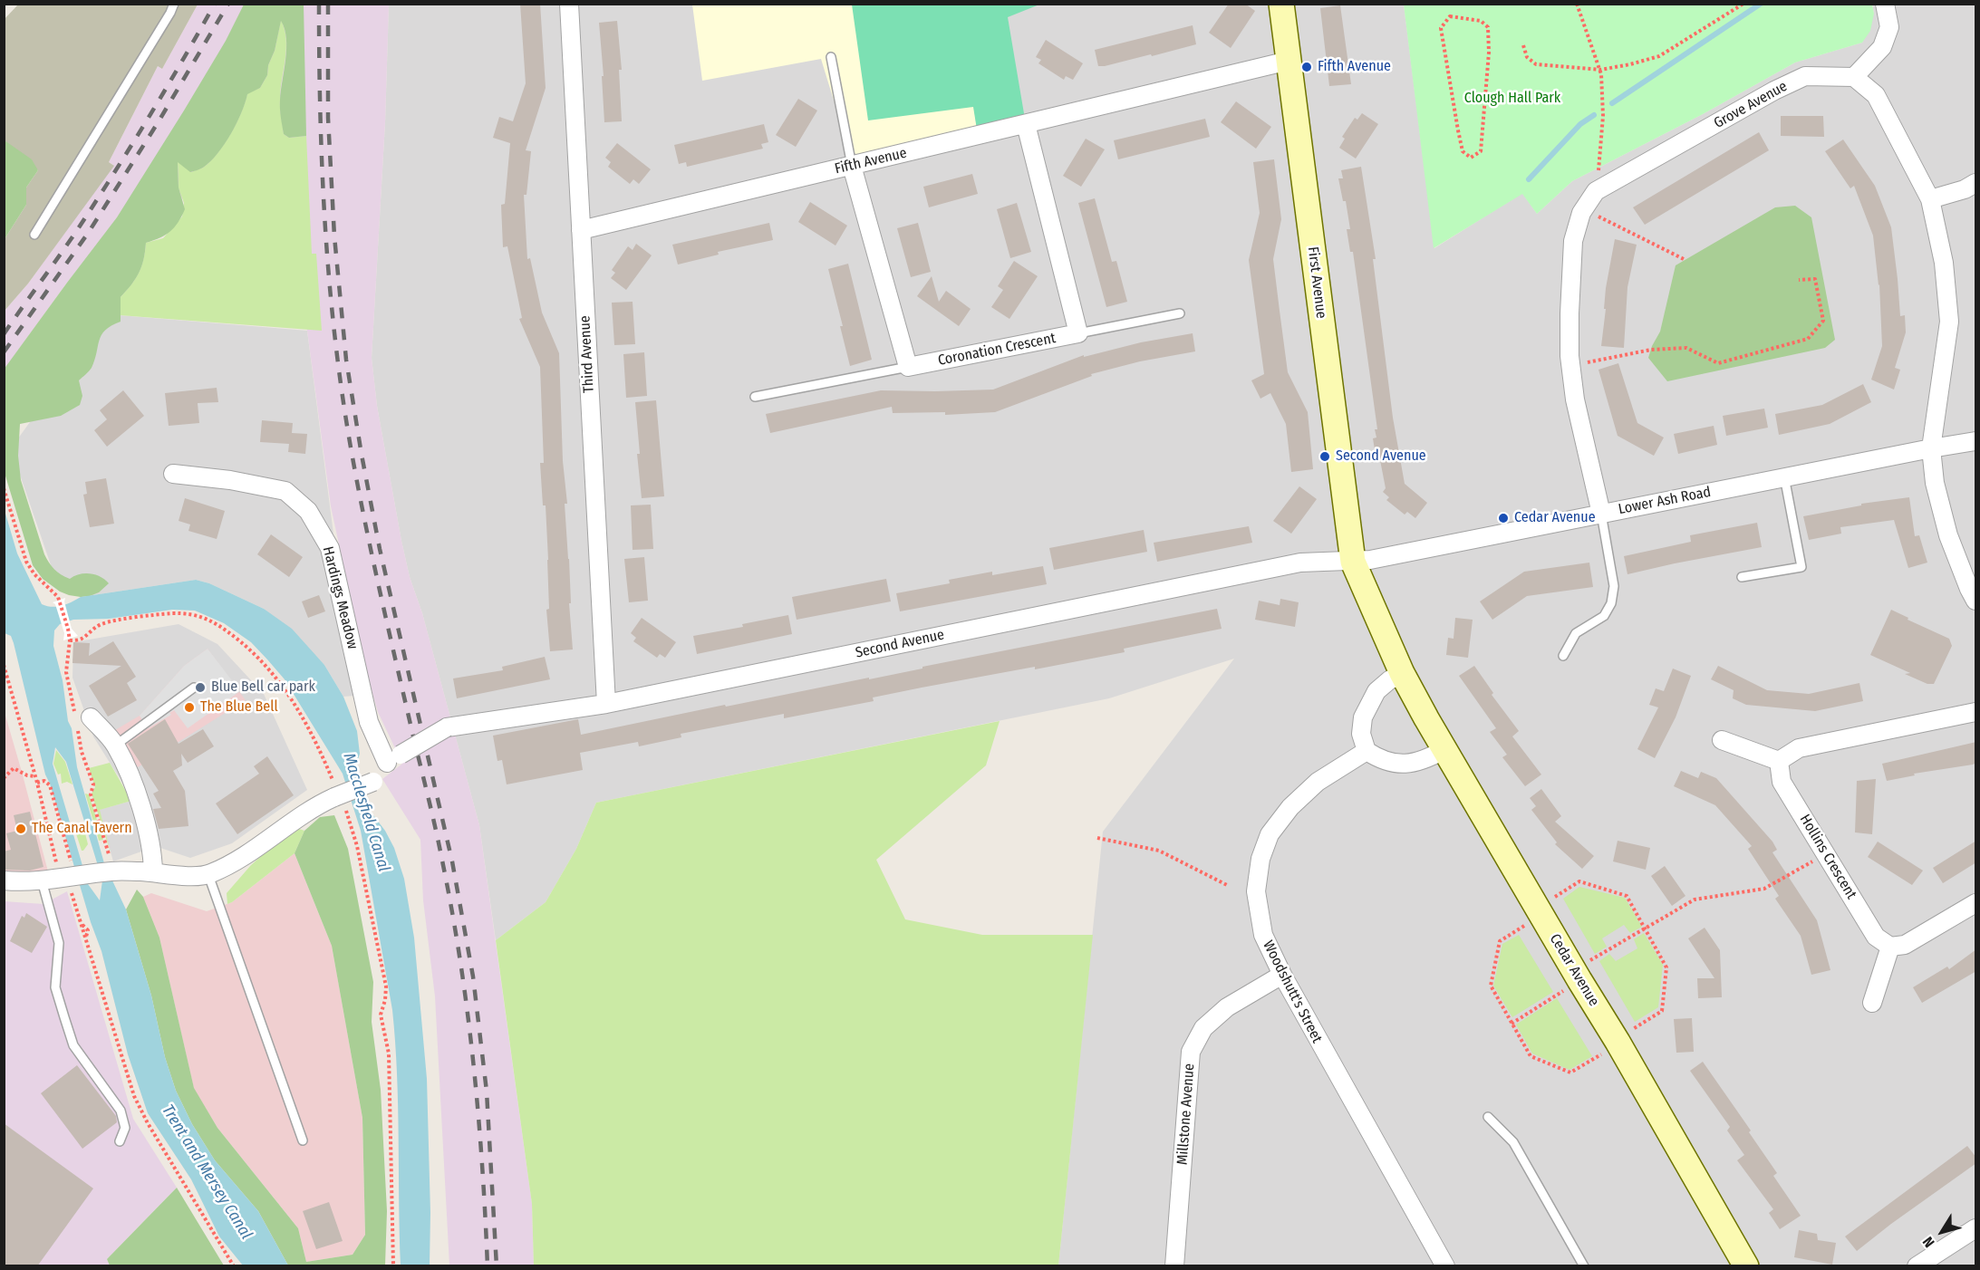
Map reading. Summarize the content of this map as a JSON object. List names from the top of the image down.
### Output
{
  "streets": {
    "main road": ["First Avenue", "Cedar Avenue"],
    "street": [
      "Grove Avenue",
      "Fifth Avenue",
      "Coronation Crescent",
      "Third Avenue",
      "Lower Ash Road",
      "Hardings Meadow",
      "Second Avenue",
      "Hollins Crescent",
      "Woodshutt's Street",
      "Millstone Avenue"
    ]
  },
  "crossings": [
    ["Grove Avenue", "Lower Ash Road"],
    ["Fifth Avenue", "First Avenue"],
    ["Fifth Avenue", "Third Avenue"],
    ["First Avenue", "Lower Ash Road"],
    ["First Avenue", "Second Avenue"],
    ["First Avenue", "Cedar Avenue"],
    ["Third Avenue", "Second Avenue"],
    ["Lower Ash Road", "Second Avenue"],
    ["Lower Ash Road", "Cedar Avenue"],
    ["Hardings Meadow", "Second Avenue"],
    ["Second Avenue", "Cedar Avenue"],
    ["Woodshutt's Street", "Millstone Avenue"]
  ],
  "water": ["Macclesfield Canal", "Trent and Mersey Canal"],
  "parks": ["Clough Hall Park"],
  "places": [
    "Fifth Avenue",
    "Second Avenue",
    "Cedar Avenue",
    "Blue Bell car park",
    "The Blue Bell",
    "The Canal Tavern"
  ],
  "north": "bottom left"
}
